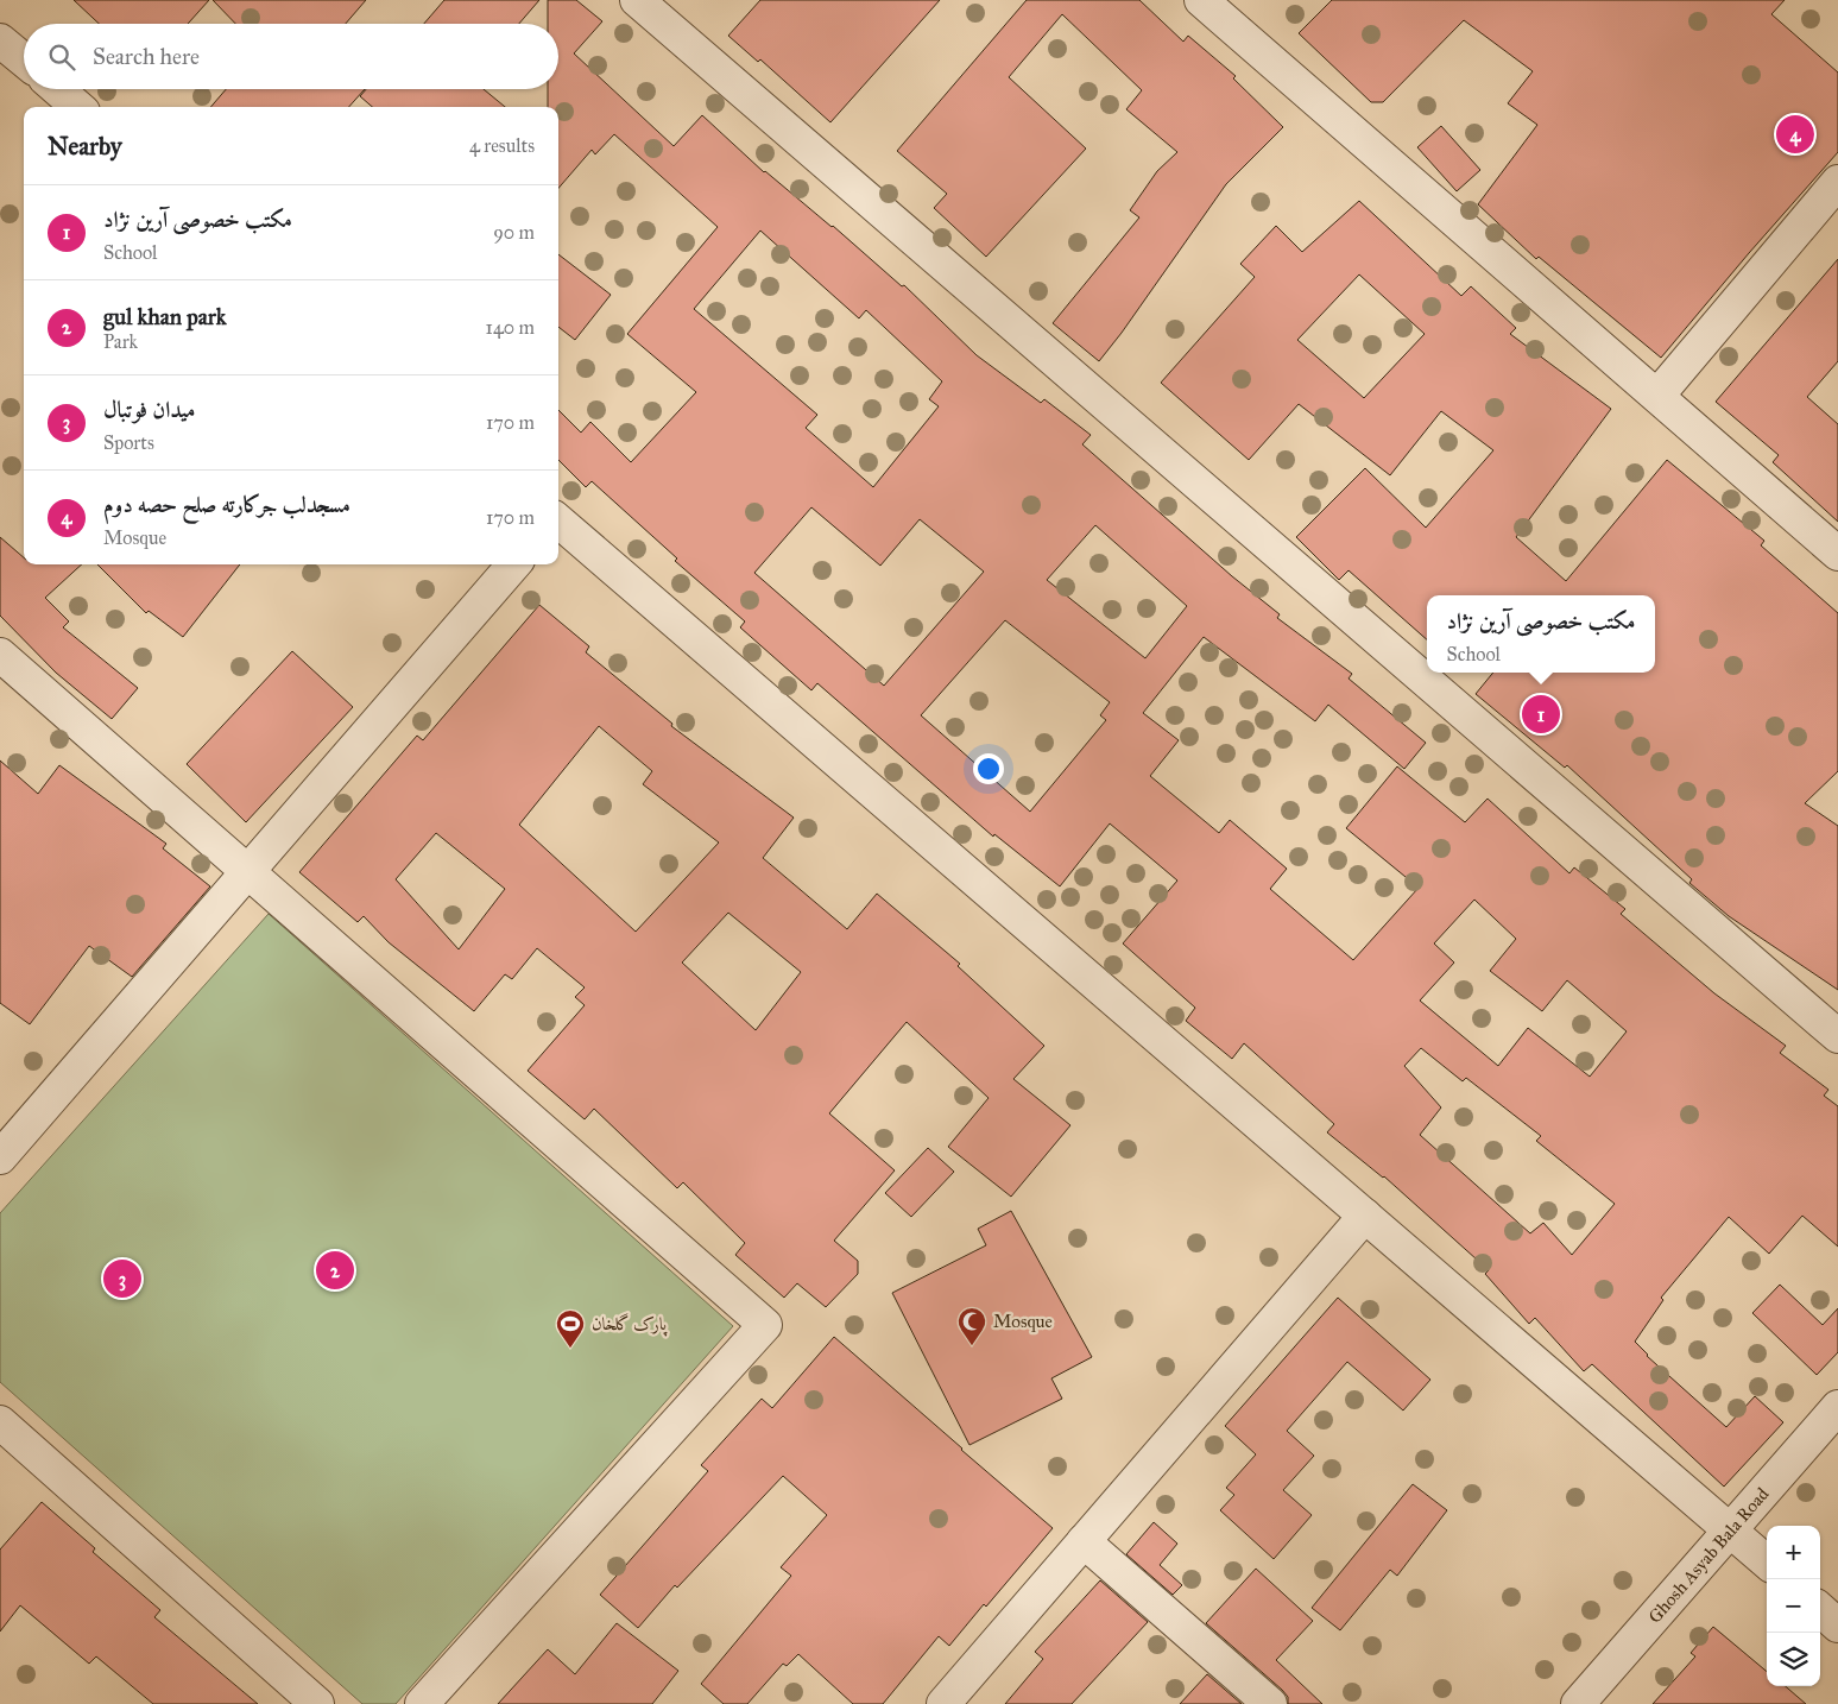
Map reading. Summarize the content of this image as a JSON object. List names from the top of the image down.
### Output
{
  "streets": {
    "street": ["Ghosh Asyab Bala Road"]
  },
  "places": {
    "mosque": ["Mosque"],
    "sports": ["پارک گلخان"]
  },
  "page": {
    "search": "Search here",
    "heading": ["Nearby", "4 results"],
    "pins": [
      "4",
      "1",
      "2",
      "3"
    ],
    "list": [
      {
        "mark": "1",
        "name": "مکتب خصوصی آرین نژاد",
        "note": "School",
        "value": "90 m"
      },
      {
        "mark": "2",
        "name": "gul khan park",
        "note": "Park",
        "value": "140 m"
      },
      {
        "mark": "3",
        "name": "میدان فوتبال",
        "note": "Sports",
        "value": "170 m"
      },
      {
        "mark": "4",
        "name": "مسجدلب جرکارته صلح حصه دوم",
        "note": "Mosque",
        "value": "170 m"
      }
    ],
    "popup": ["مکتب خصوصی آرین نژاد", "School"],
    "map_buttons": ["+", "−"]
  }
}
